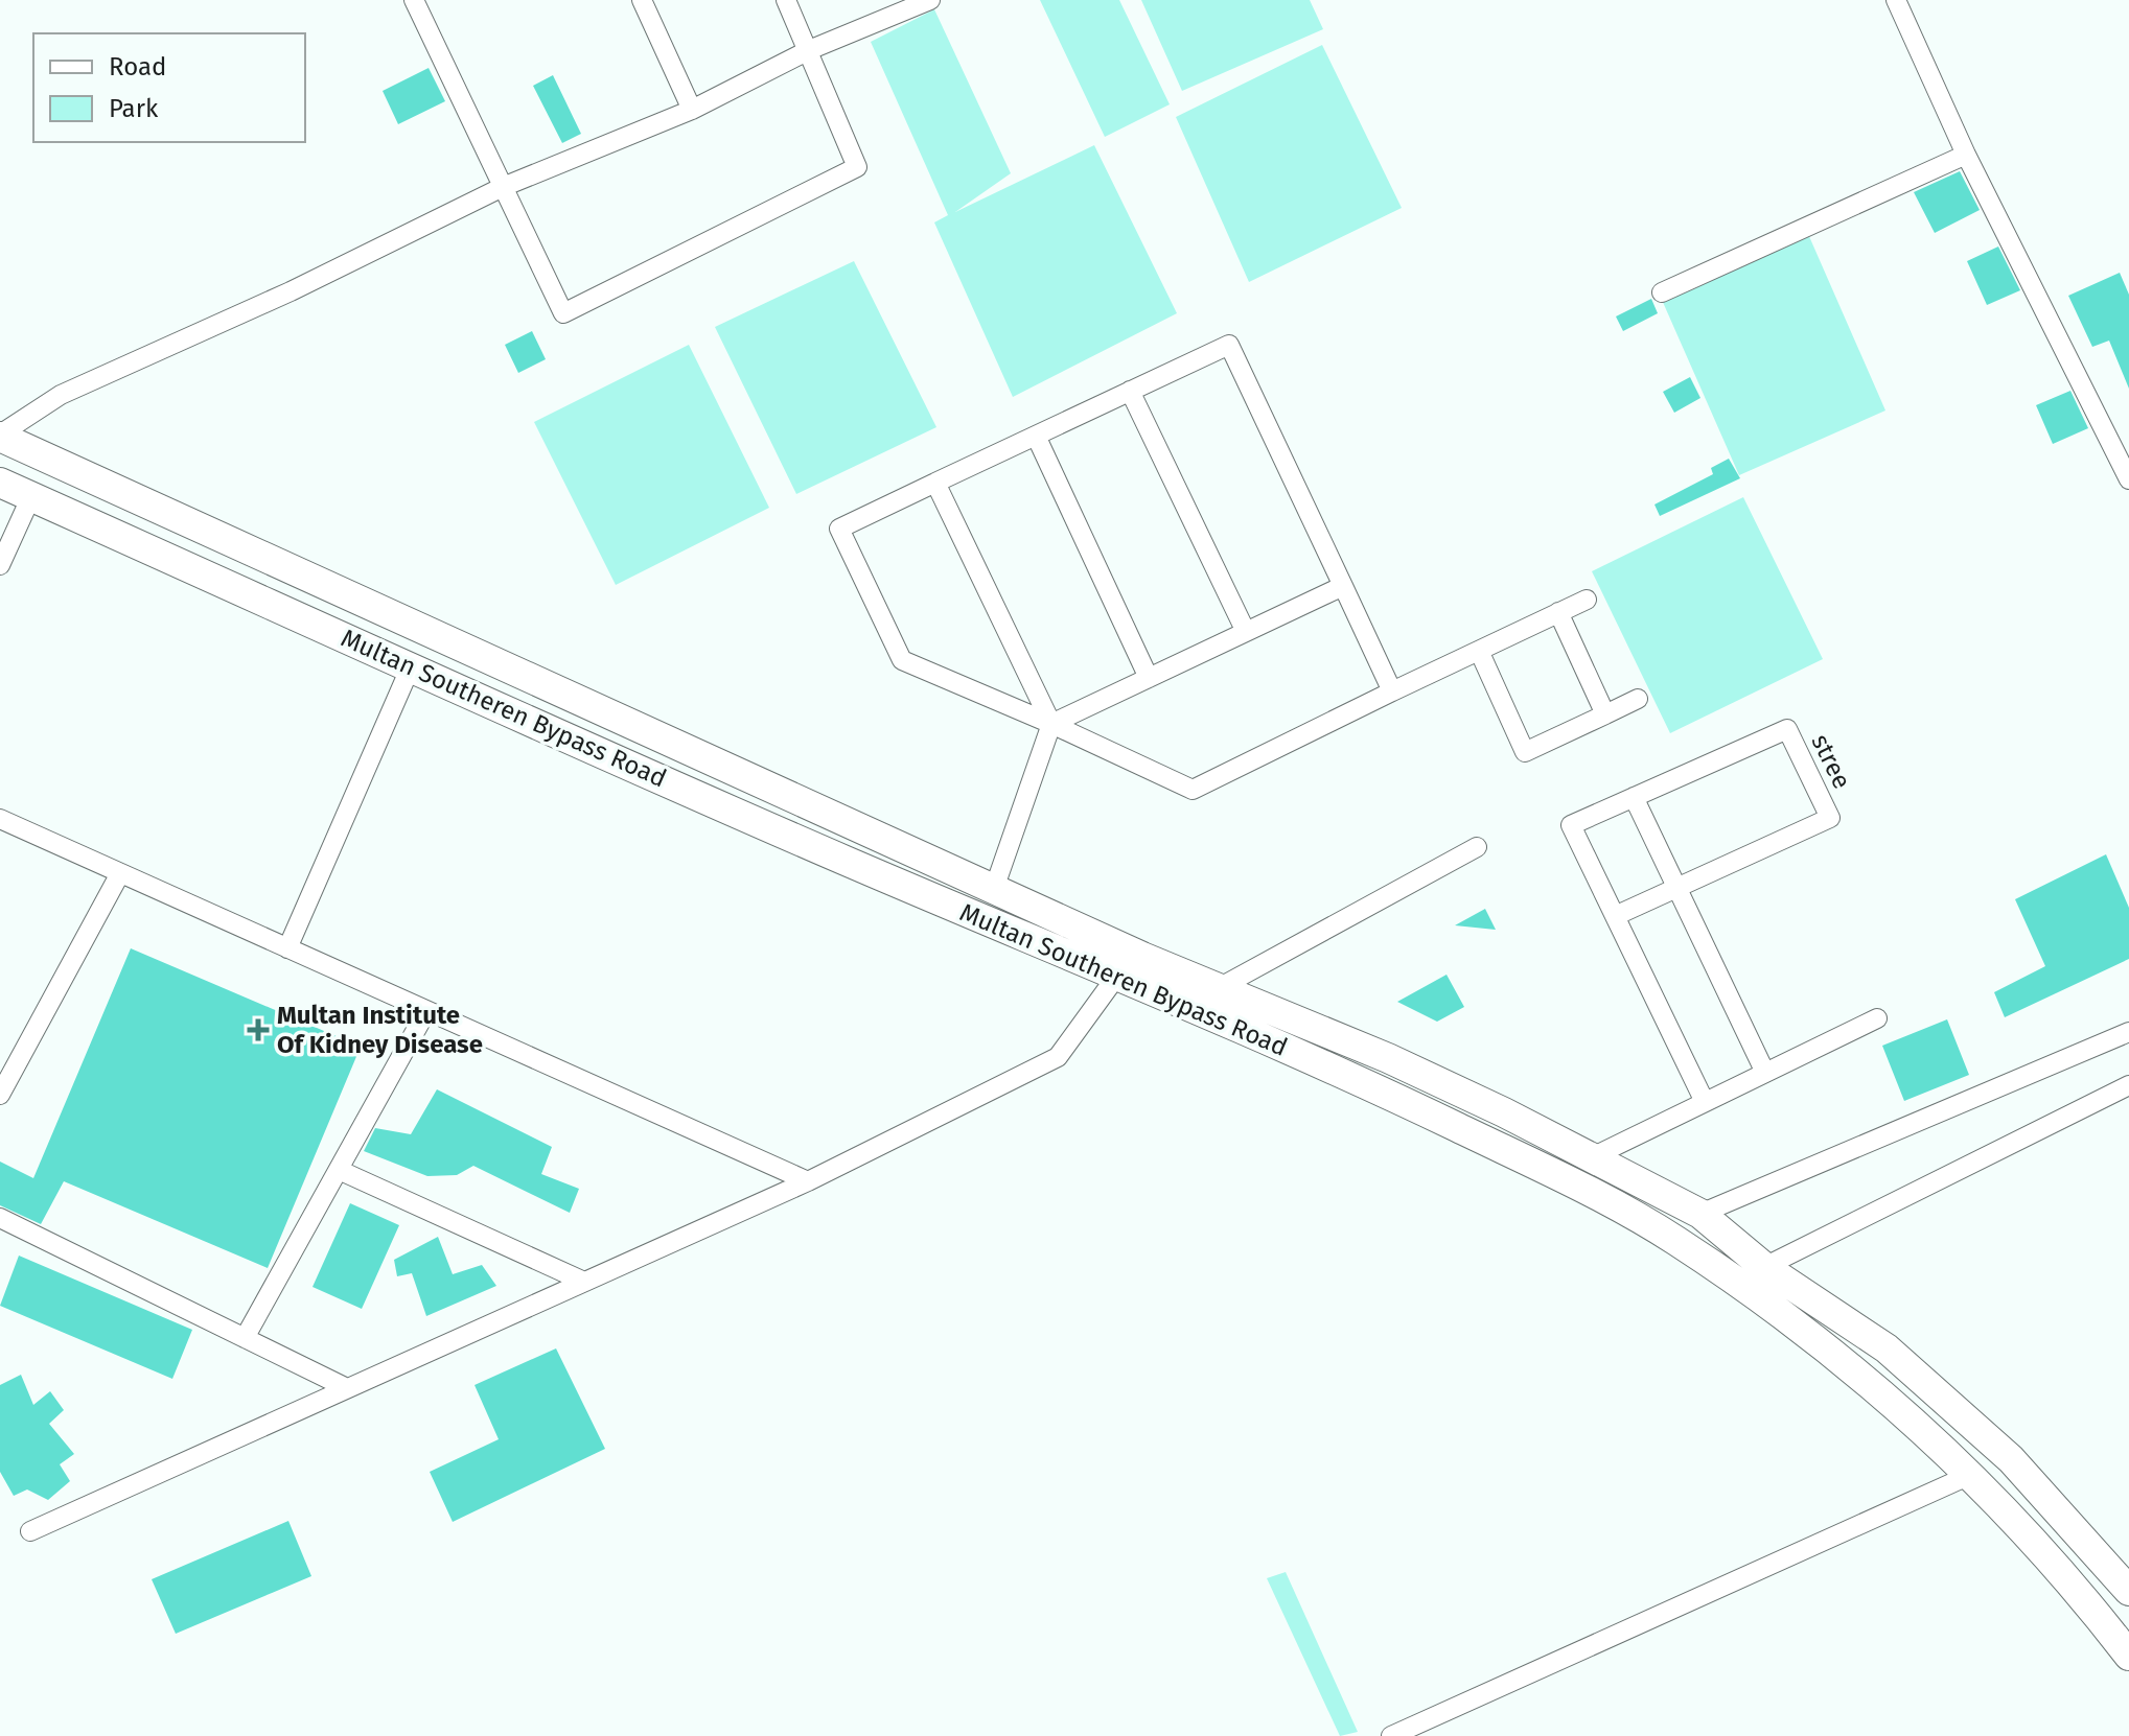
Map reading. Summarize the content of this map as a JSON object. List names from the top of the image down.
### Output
{
  "streets": {
    "highway": ["Multan Southeren Bypass Road"],
    "street": ["stree"]
  },
  "places": {
    "health": ["Multan Institute Of Kidney Disease"]
  },
  "legend": ["Road", "Park"]
}
